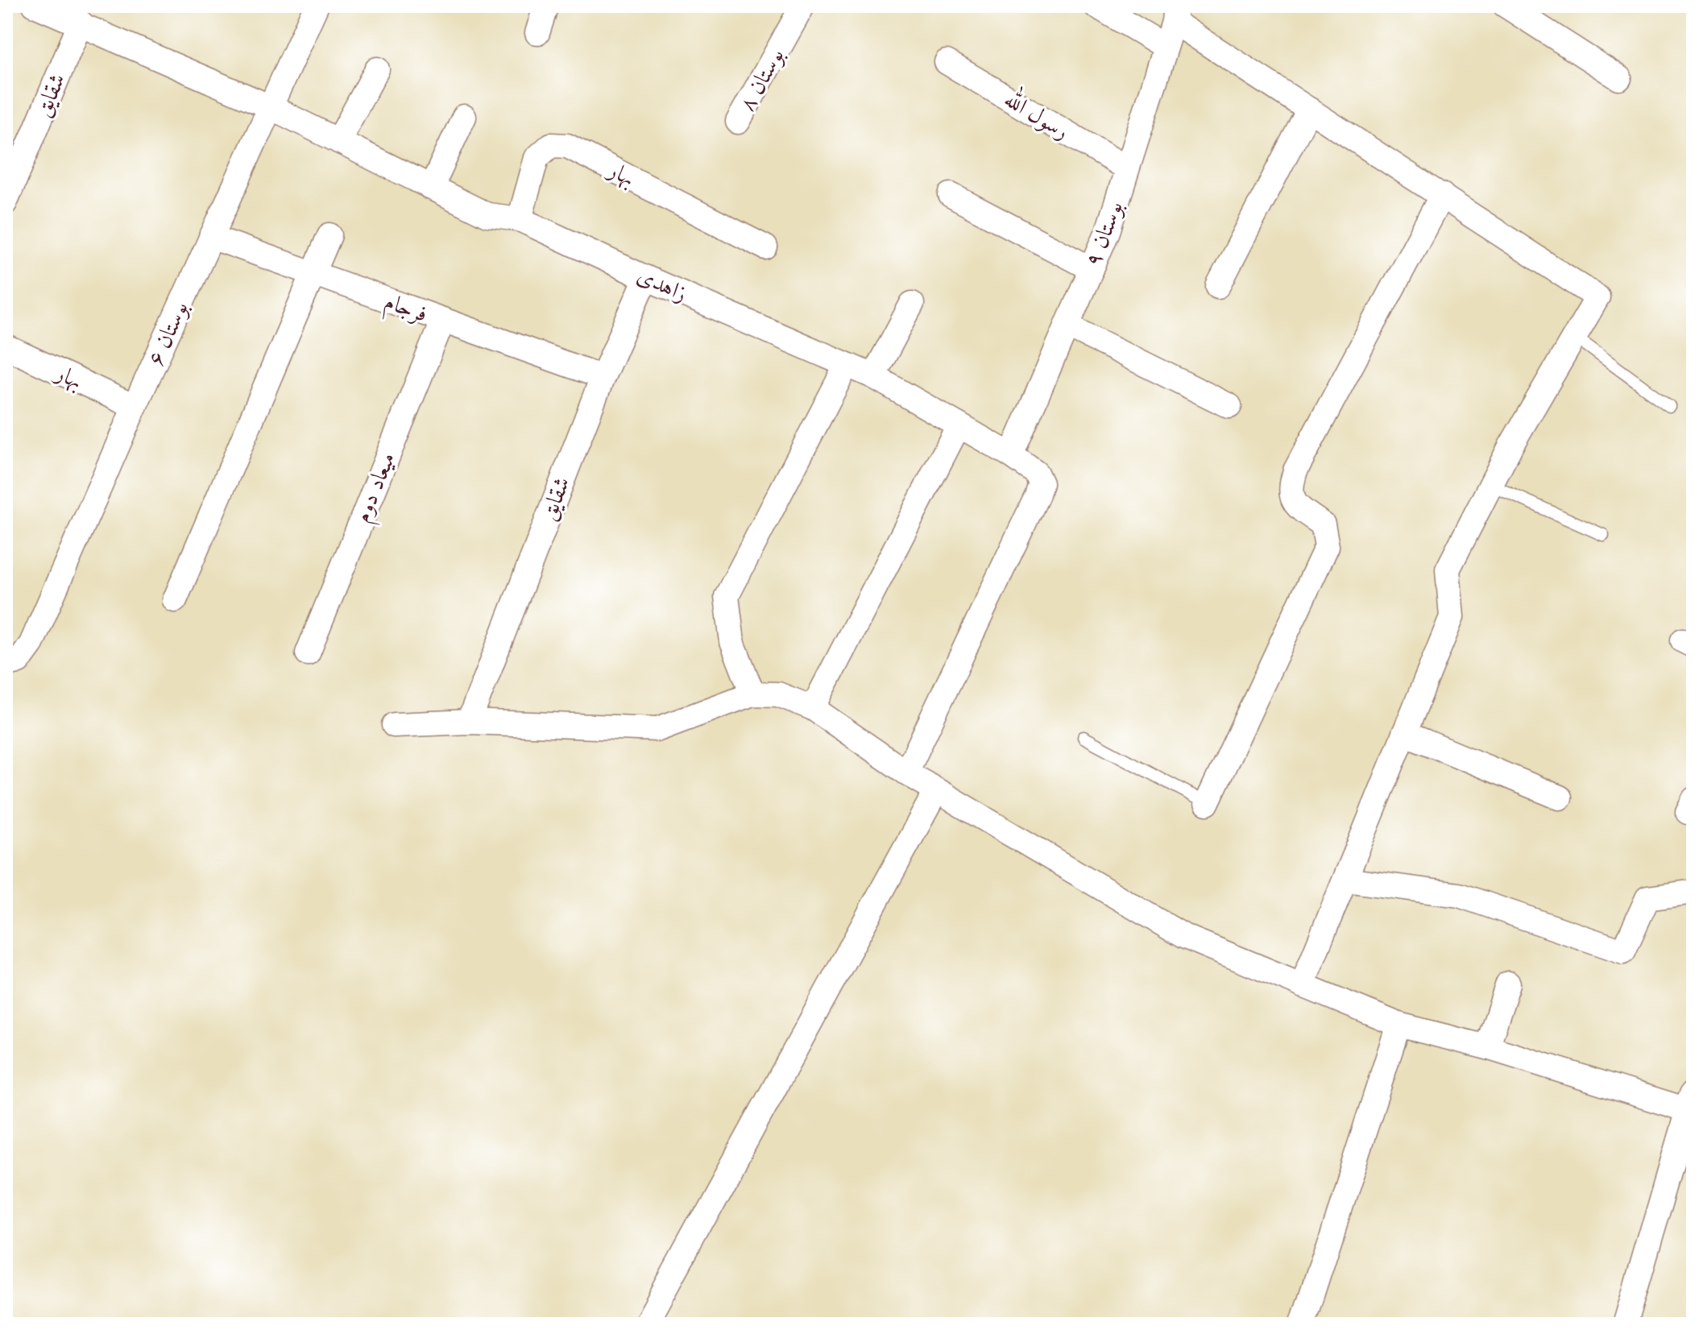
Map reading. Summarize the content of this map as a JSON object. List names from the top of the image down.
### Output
{
  "streets": {
    "street": [
      "بوستان ۸",
      "شقایق",
      "رسول الله",
      "بهار",
      "بوستان ۹",
      "زاهدی",
      "فرجام",
      "بوستان ۶",
      "میعاد دوم"
    ]
  },
  "crossings": [
    ["شقایق", "زاهدی"],
    ["شقایق", "فرجام"],
    ["رسول الله", "بوستان ۹"],
    ["بهار", "زاهدی"],
    ["بهار", "بوستان ۶"],
    ["بوستان ۹", "زاهدی"],
    ["زاهدی", "بوستان ۶"],
    ["فرجام", "بوستان ۶"],
    ["فرجام", "میعاد دوم"]
  ]
}
